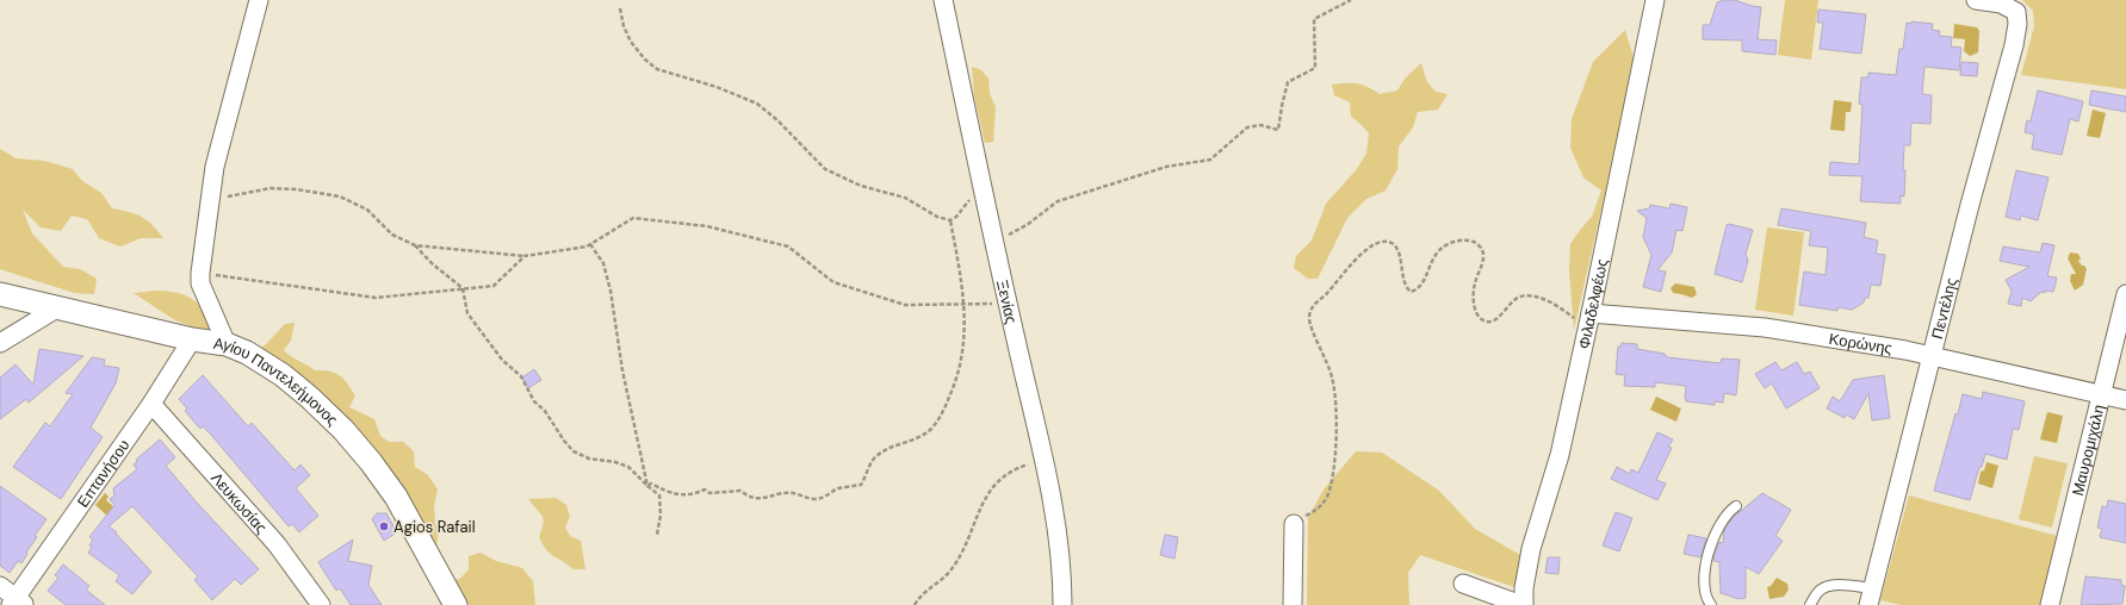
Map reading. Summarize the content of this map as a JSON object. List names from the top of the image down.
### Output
{
  "streets": {
    "street": [
      "Ξενίας",
      "Φιλαδελφέως",
      "Πεντέλης",
      "Κορώνης",
      "Αγίου Παντελεήμονος",
      "Μαυρομιχάλη",
      "Επτανήσου",
      "Λευκωσίας"
    ]
  },
  "crossings": [
    ["Φιλαδελφέως", "Κορώνης"],
    ["Πεντέλης", "Κορώνης"],
    ["Κορώνης", "Μαυρομιχάλη"],
    ["Αγίου Παντελεήμονος", "Επτανήσου"],
    ["Επτανήσου", "Λευκωσίας"]
  ],
  "places": ["Agios Rafail"]
}
